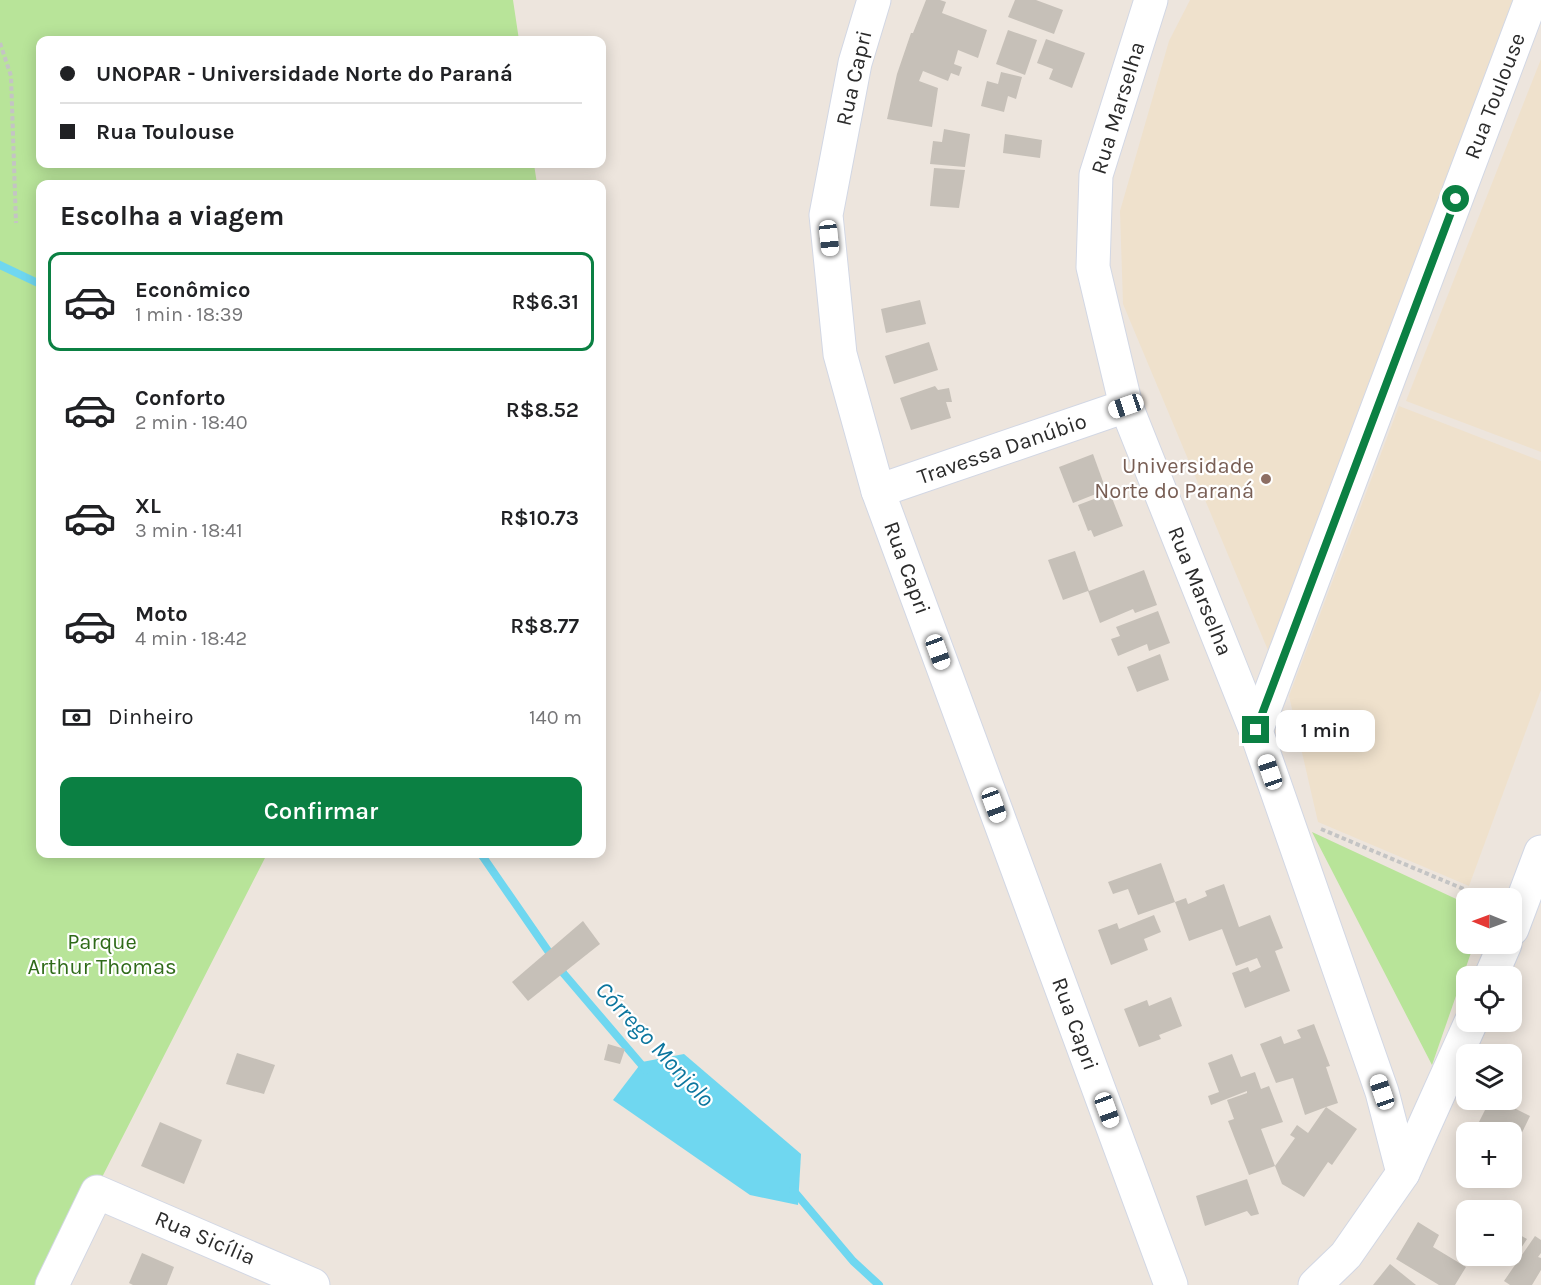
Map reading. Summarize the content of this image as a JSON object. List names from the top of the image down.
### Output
{
  "streets": {
    "street": [
      "Rua Capri",
      "Rua Toulouse",
      "Rua Marselha",
      "Travessa Danúbio",
      "Rua Sicília"
    ]
  },
  "crossings": [
    ["Rua Capri", "Travessa Danúbio"],
    ["Rua Toulouse", "Rua Marselha"],
    ["Rua Marselha", "Travessa Danúbio"]
  ],
  "water": ["Córrego Monjolo"],
  "parks": ["Parque Arthur Thomas"],
  "places": ["Universidade Norte do Paraná"],
  "north": "left",
  "page": {
    "banner": ["UNOPAR - Universidade Norte do Paraná", "Rua Toulouse"],
    "heading": "Escolha a viagem",
    "list": [
      {
        "name": "Econômico",
        "note": "1 min · 18:39",
        "value": "R$6.31"
      },
      {
        "name": "Conforto",
        "note": "2 min · 18:40",
        "value": "R$8.52"
      },
      {
        "name": "XL",
        "note": "3 min · 18:41",
        "value": "R$10.73"
      },
      {
        "name": "Moto",
        "note": "4 min · 18:42",
        "value": "R$8.77"
      }
    ],
    "pay": ["Dinheiro", "140 m"],
    "bubble": "1 min",
    "buttons": "Confirmar",
    "map_buttons": ["+", "−"]
  }
}
